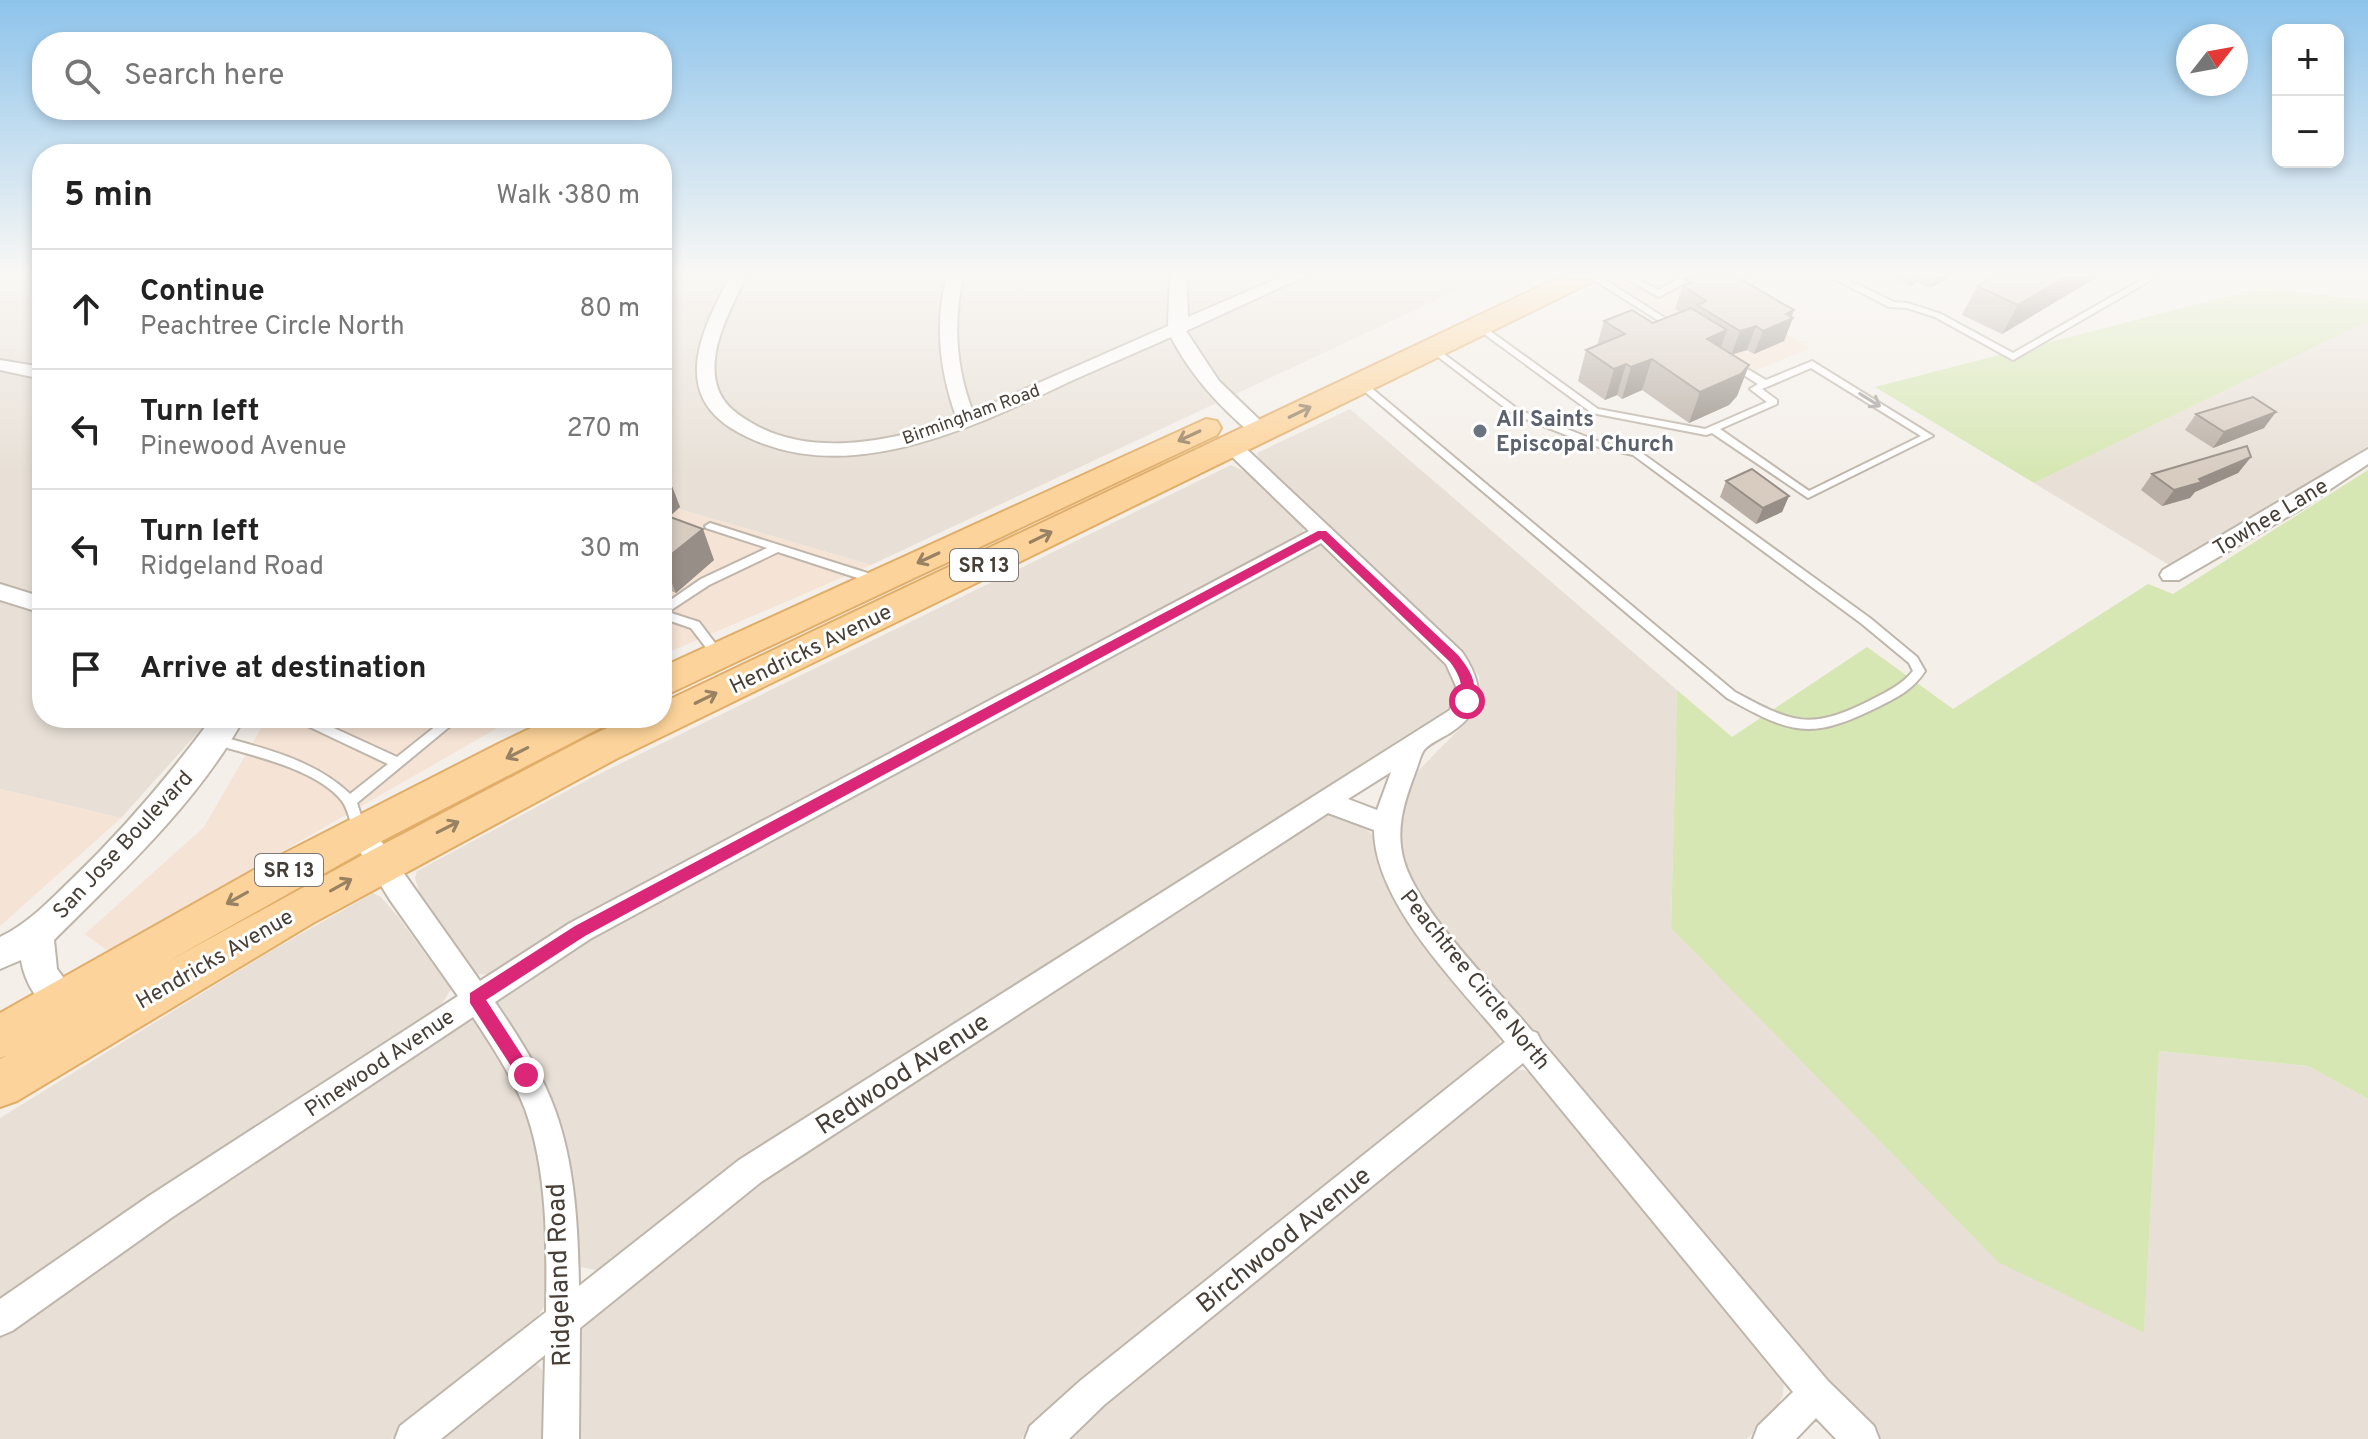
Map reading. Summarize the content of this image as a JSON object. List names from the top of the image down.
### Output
{
  "streets": {
    "main road": ["SR 13", "Hendricks Avenue"],
    "street": [
      "Birmingham Road",
      "Towhee Lane",
      "San Jose Boulevard",
      "Peachtree Circle North",
      "Pinewood Avenue",
      "Redwood Avenue",
      "Birchwood Avenue",
      "Ridgeland Road"
    ]
  },
  "crossings": [
    ["SR 13", "Hendricks Avenue"],
    ["Hendricks Avenue", "Ridgeland Road"],
    ["Peachtree Circle North", "Redwood Avenue"],
    ["Peachtree Circle North", "Birchwood Avenue"],
    ["Pinewood Avenue", "Ridgeland Road"],
    ["Redwood Avenue", "Ridgeland Road"]
  ],
  "places": ["All Saints Episcopal Church"],
  "north": "top right",
  "page": {
    "map_buttons": ["+", "−"],
    "search": "Search here",
    "heading": ["5 min", "Walk · 380 m"],
    "list": [
      ["Continue", "Peachtree Circle North", "80 m"],
      ["Turn left", "Pinewood Avenue", "270 m"],
      ["Turn left", "Ridgeland Road", "30 m"],
      "Arrive at destination"
    ]
  }
}
